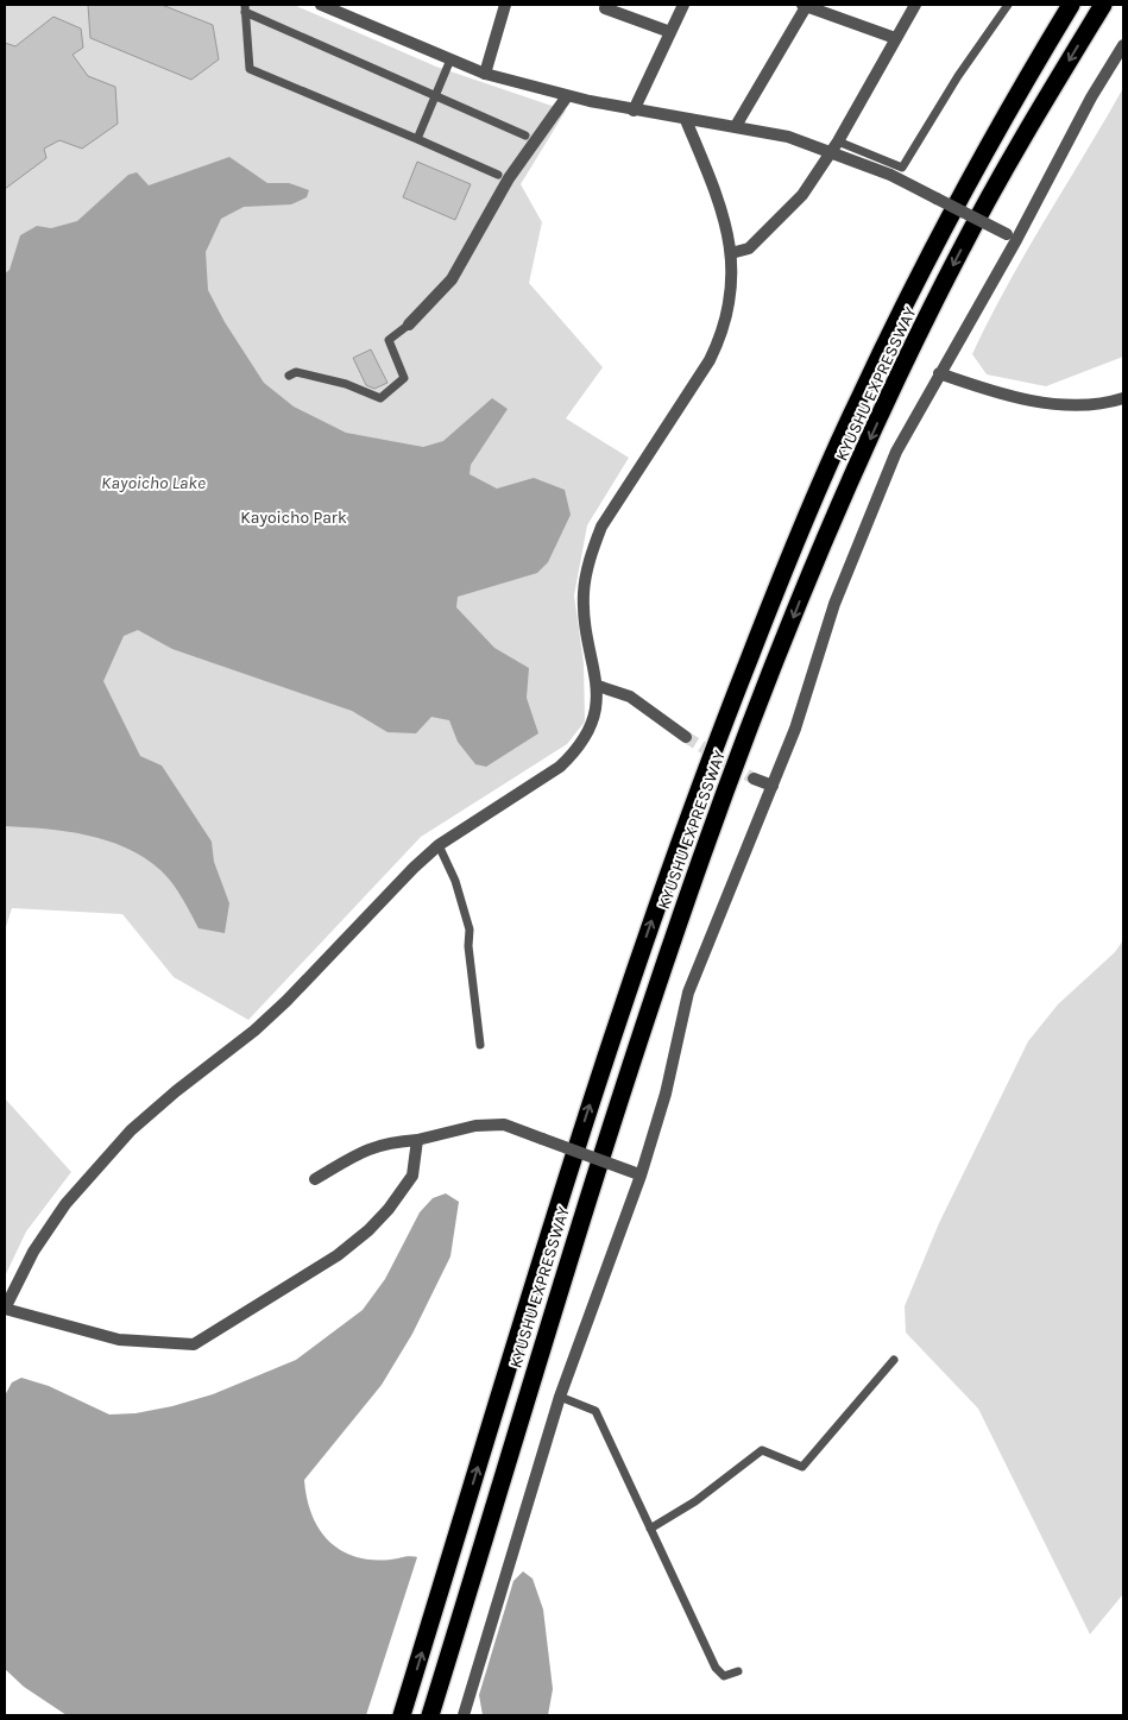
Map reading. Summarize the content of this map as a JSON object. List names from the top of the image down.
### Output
{
  "streets": {
    "highway": ["KYUSHU EXPRESSWAY"]
  },
  "water": ["Kayoicho Lake"],
  "parks": ["Kayoicho Park"]
}
